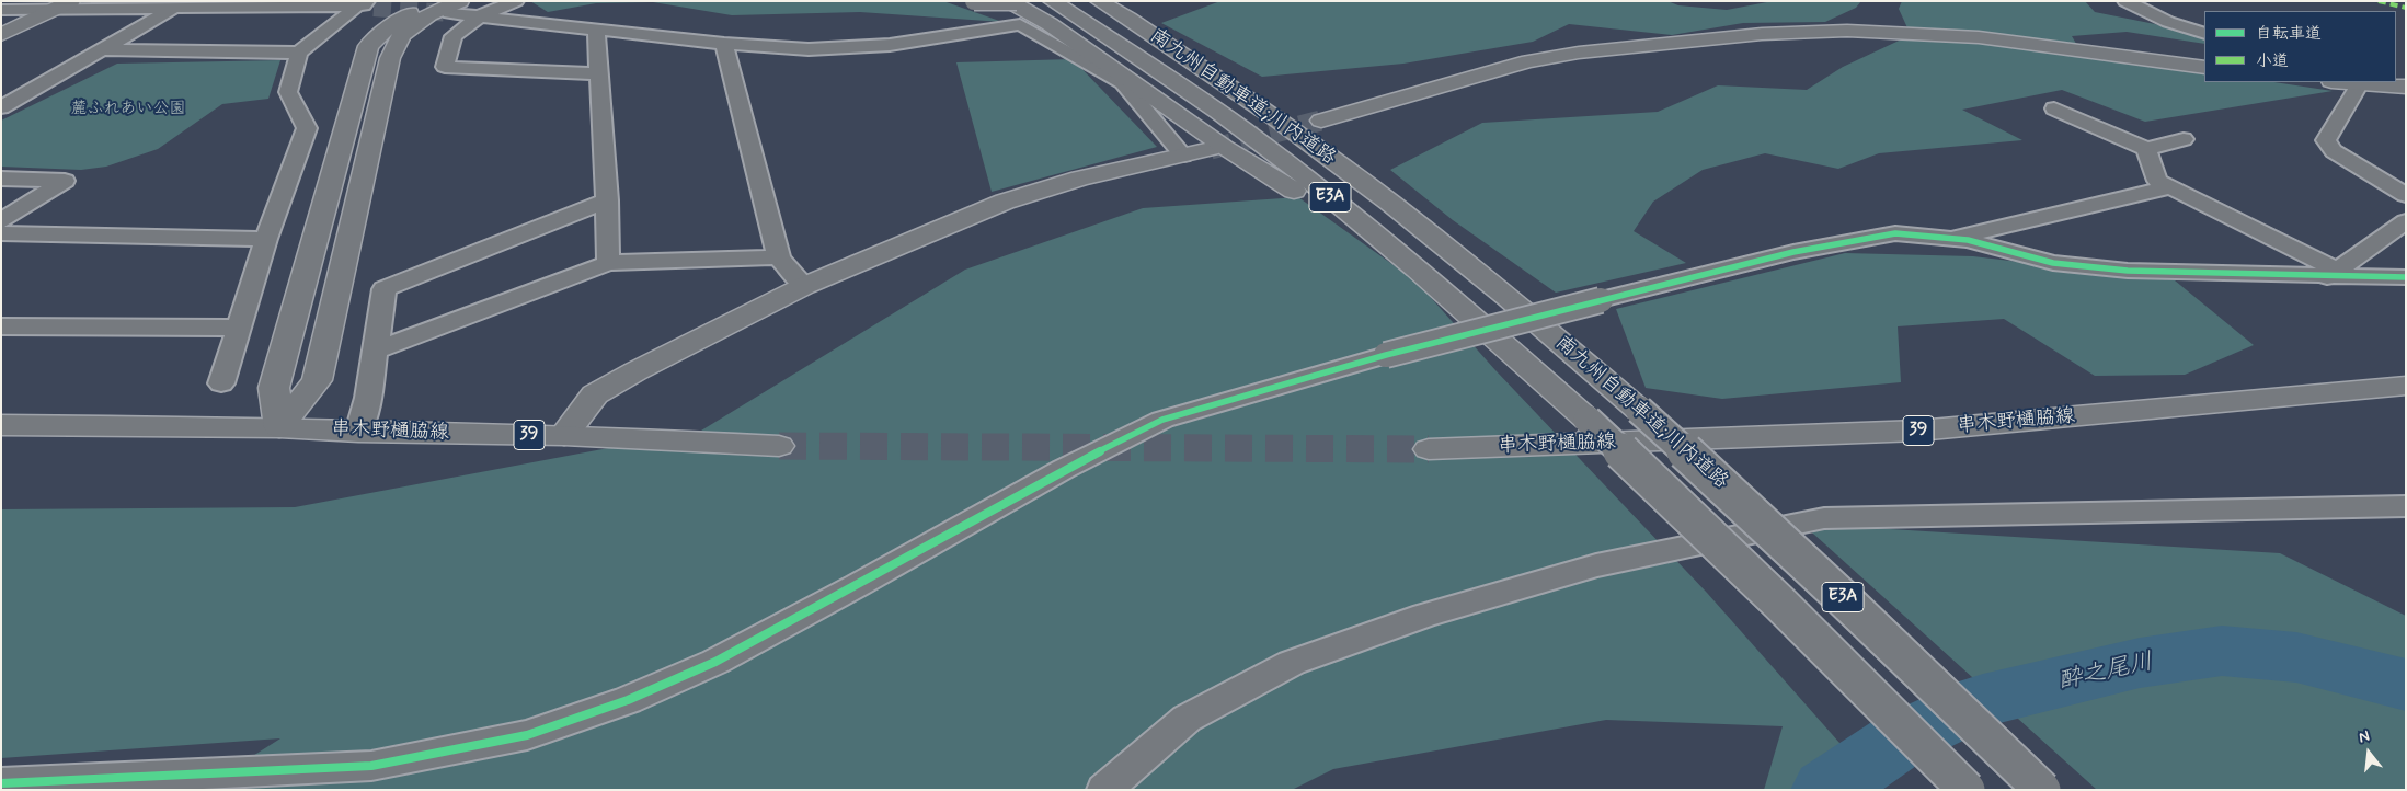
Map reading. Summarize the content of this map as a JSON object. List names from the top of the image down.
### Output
{
  "streets": {
    "main road": [
      "南九州自動車道;川内道路",
      "E3A",
      "串木野樋脇線",
      "39"
    ]
  },
  "water": ["酔之尾川"],
  "parks": ["麓ふれあい公園"],
  "legend": ["自転車道", "小道"],
  "north": "top"
}
